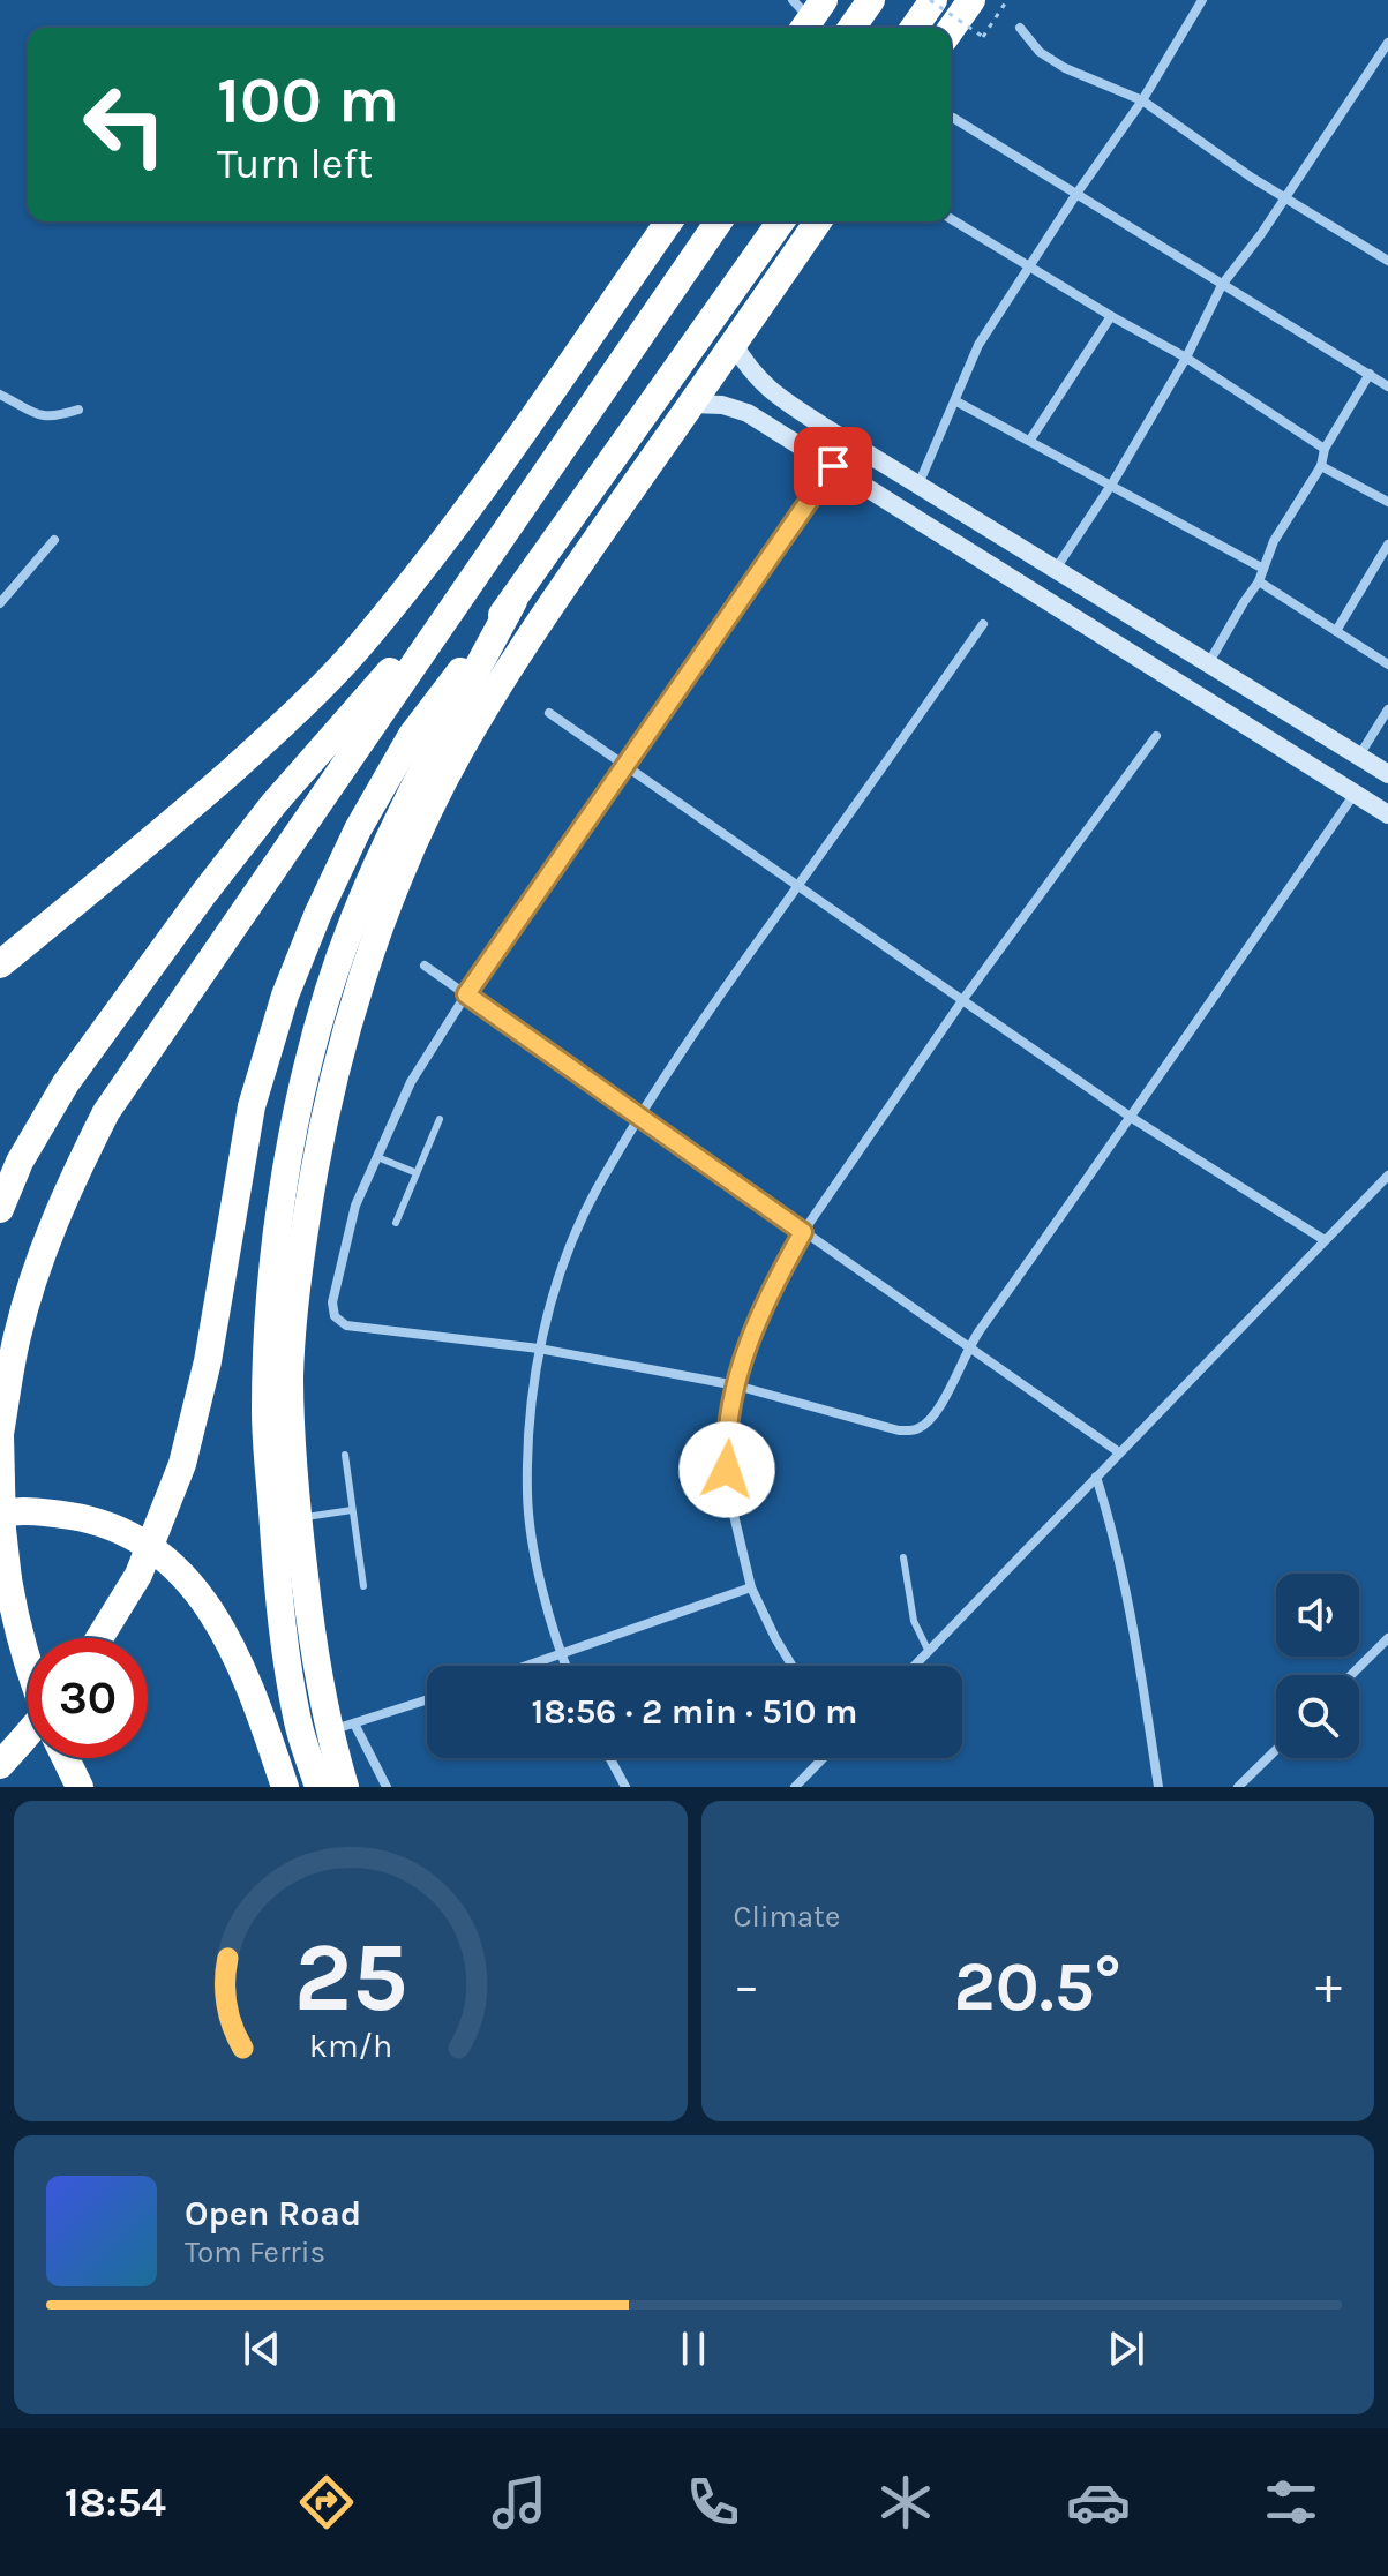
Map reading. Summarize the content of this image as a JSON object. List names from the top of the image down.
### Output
{
  "page": {
    "turn": ["100 m", "Turn left"],
    "limit": "30",
    "trip": "18:56 · 2 min · 510 m",
    "tile": "Climate",
    "heat": ["−", "20.5°", "+"],
    "song": ["Open Road", "Tom Ferris"],
    "tabs": "18:54",
    "gauge": ["25", "km/h"]
  }
}
